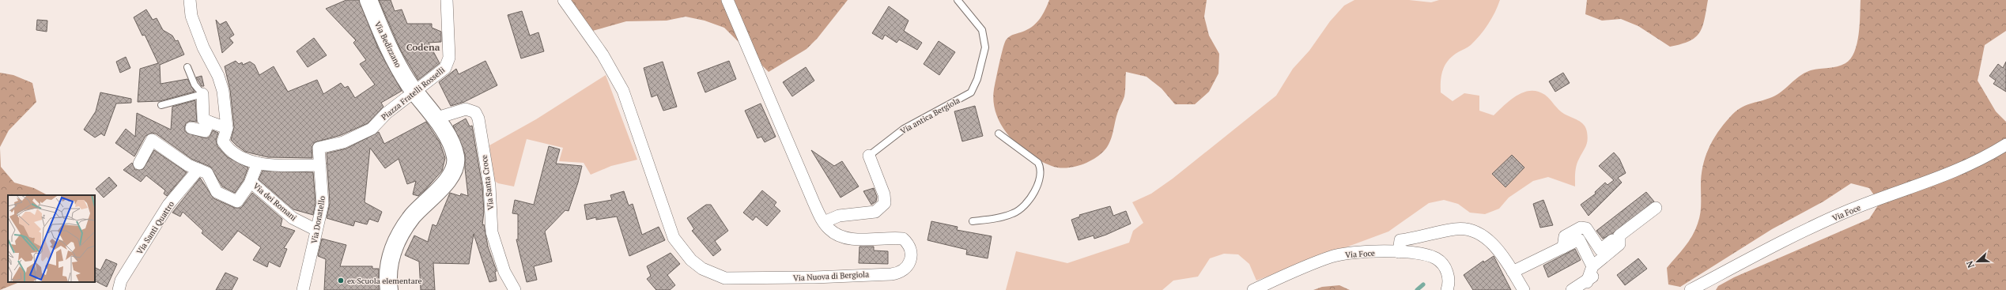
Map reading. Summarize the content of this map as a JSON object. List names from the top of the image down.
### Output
{
  "streets": {
    "street": [
      "Via Bedizzano",
      "Piazza Fratelli Rosselli",
      "Via antica Bergiola",
      "Via Santa Croce",
      "Via dei Romani",
      "Via Foce",
      "Via Donatello",
      "Via Santi Quattro",
      "Via Nuova di Bergiola"
    ]
  },
  "crossings": [
    ["Via Bedizzano", "Piazza Fratelli Rosselli"],
    ["Via Bedizzano", "Via Santa Croce"],
    ["Piazza Fratelli Rosselli", "Via Donatello"],
    ["Via antica Bergiola", "Via Nuova di Bergiola"],
    ["Via dei Romani", "Via Donatello"]
  ],
  "districts": ["Codena"],
  "places": ["ex Scuola elementare"],
  "north": "left"
}
